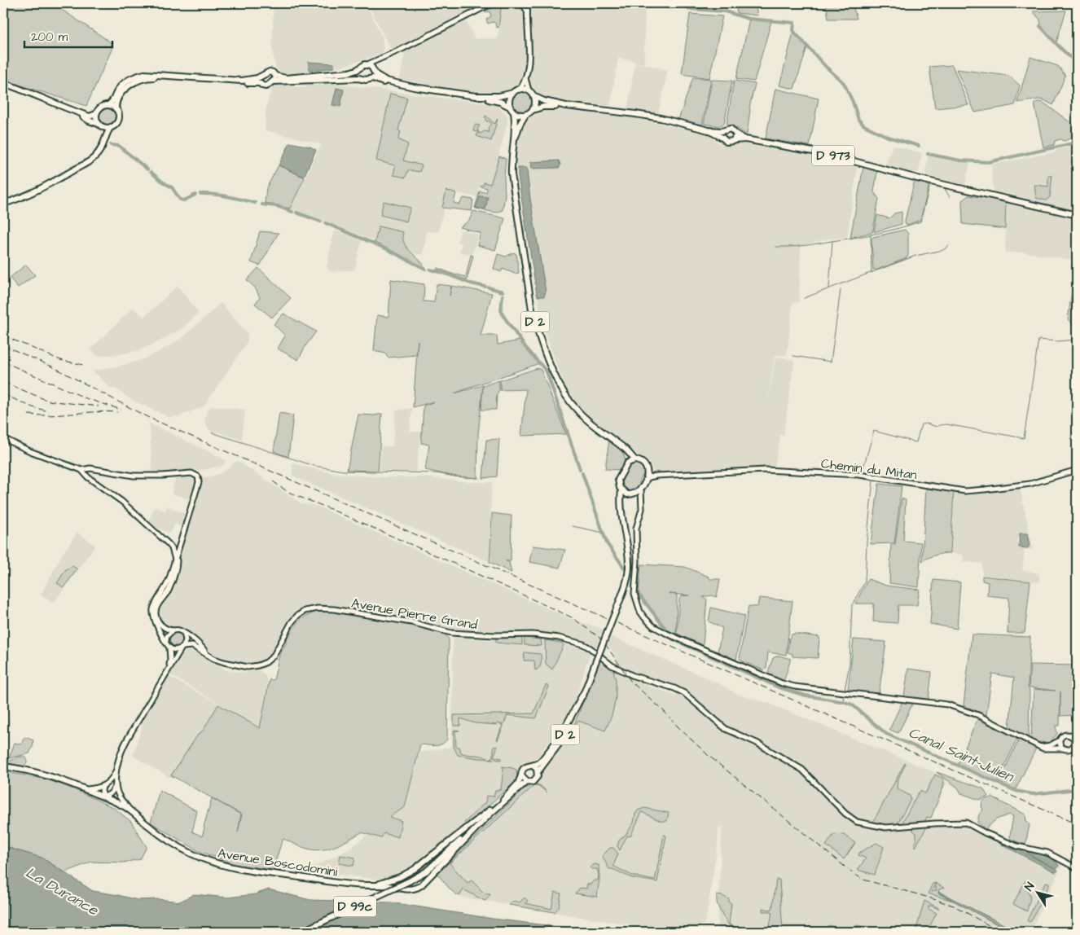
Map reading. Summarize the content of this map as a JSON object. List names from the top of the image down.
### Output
{
  "streets": {
    "main road": [
      "D 973",
      "D 2",
      "Avenue Boscodomini",
      "D 99c"
    ],
    "street": ["Chemin du Mitan", "Avenue Pierre Grand"]
  },
  "crossings": [
    ["D 2", "Chemin du Mitan"],
    ["D 2", "Avenue Boscodomini"],
    ["Avenue Boscodomini", "D 99c"]
  ],
  "water": ["Canal Saint-Julien", "La Durance"],
  "scale_bar": "200 m",
  "north": "top left"
}
